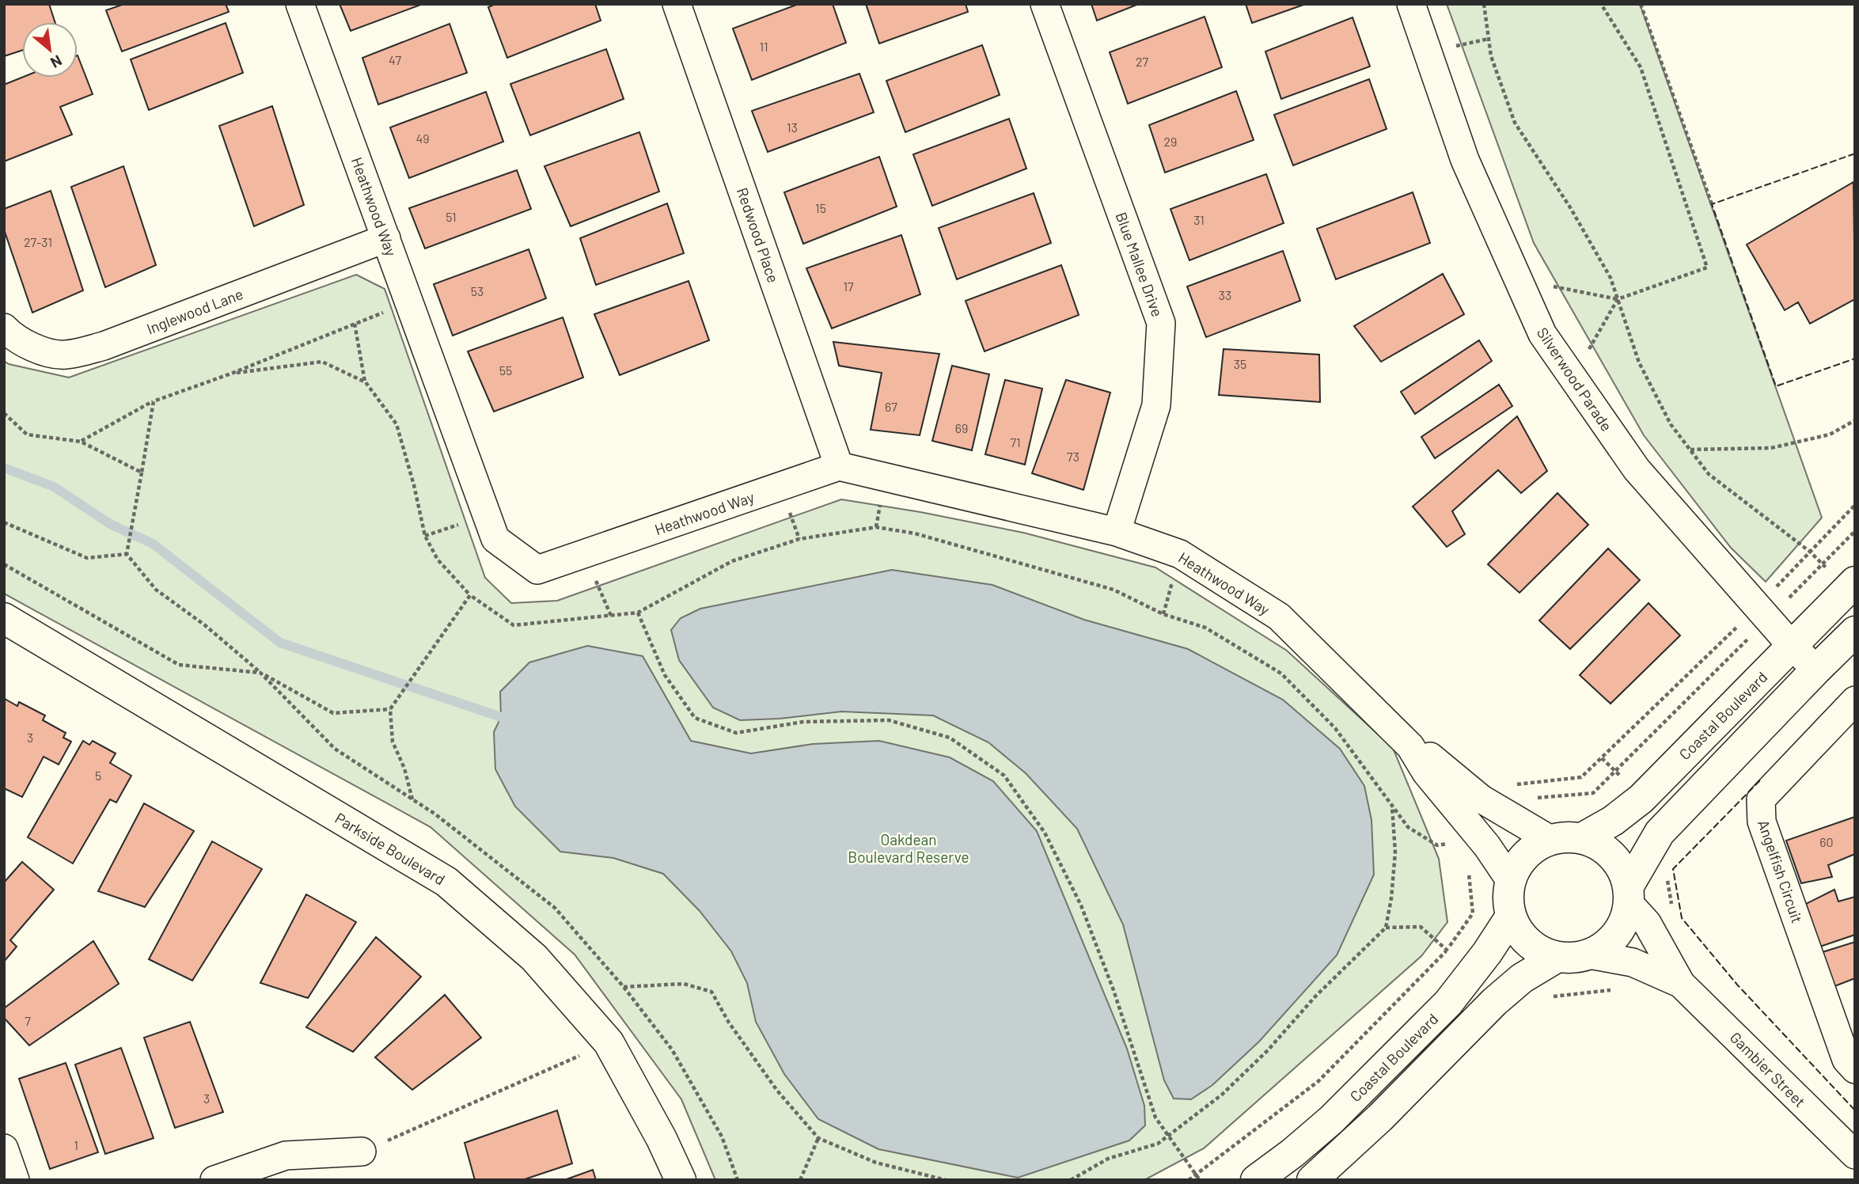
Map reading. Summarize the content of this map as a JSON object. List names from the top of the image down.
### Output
{
  "streets": {
    "street": [
      "Heathwood Way",
      "Redwood Place",
      "Blue Mallee Drive",
      "Inglewood Lane",
      "Silverwood Parade",
      "Coastal Boulevard",
      "Parkside Boulevard",
      "Angelfish Circuit",
      "Gambier Street"
    ]
  },
  "crossings": [
    ["Heathwood Way", "Redwood Place"],
    ["Heathwood Way", "Blue Mallee Drive"],
    ["Heathwood Way", "Inglewood Lane"],
    ["Heathwood Way", "Coastal Boulevard"],
    ["Heathwood Way", "Gambier Street"],
    ["Silverwood Parade", "Coastal Boulevard"],
    ["Coastal Boulevard", "Gambier Street"]
  ],
  "parks": ["Oakdean Boulevard Reserve"],
  "house_numbers": [
    "11",
    "47",
    "27",
    "13",
    "49",
    "29",
    "15",
    "51",
    "31",
    "27-31",
    "17",
    "53",
    "33",
    "35",
    "55",
    "67",
    "69",
    "71",
    "73",
    "3",
    "5",
    "60",
    "7",
    "3",
    "1"
  ],
  "north": "bottom right"
}
